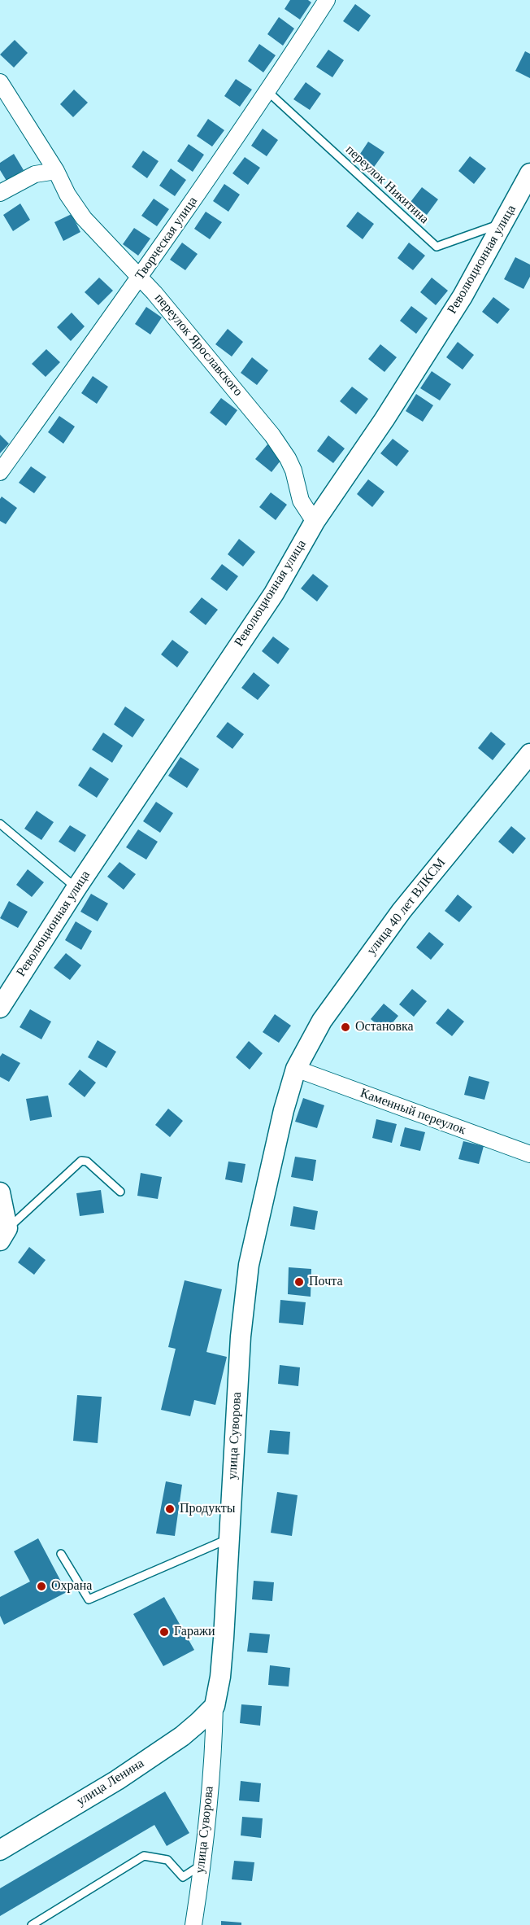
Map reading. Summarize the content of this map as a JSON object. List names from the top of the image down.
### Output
{
  "streets": {
    "street": [
      "Творческая улица",
      "Революционная улица",
      "переулок Ярославского",
      "улица 40 лет ВЛКСМ",
      "Каменный переулок",
      "улица Суворова",
      "улица Ленина"
    ],
    "lane": ["переулок Никитина"]
  },
  "crossings": [
    ["переулок Никитина", "Творческая улица"],
    ["переулок Никитина", "Революционная улица"],
    ["Творческая улица", "переулок Ярославского"],
    ["Революционная улица", "переулок Ярославского"],
    ["улица 40 лет ВЛКСМ", "Каменный переулок"],
    ["улица 40 лет ВЛКСМ", "улица Суворова"],
    ["Каменный переулок", "улица Суворова"],
    ["улица Суворова", "улица Ленина"]
  ],
  "places": [
    "Остановка",
    "Почта",
    "Продукты",
    "Охрана",
    "Гаражи"
  ]
}
